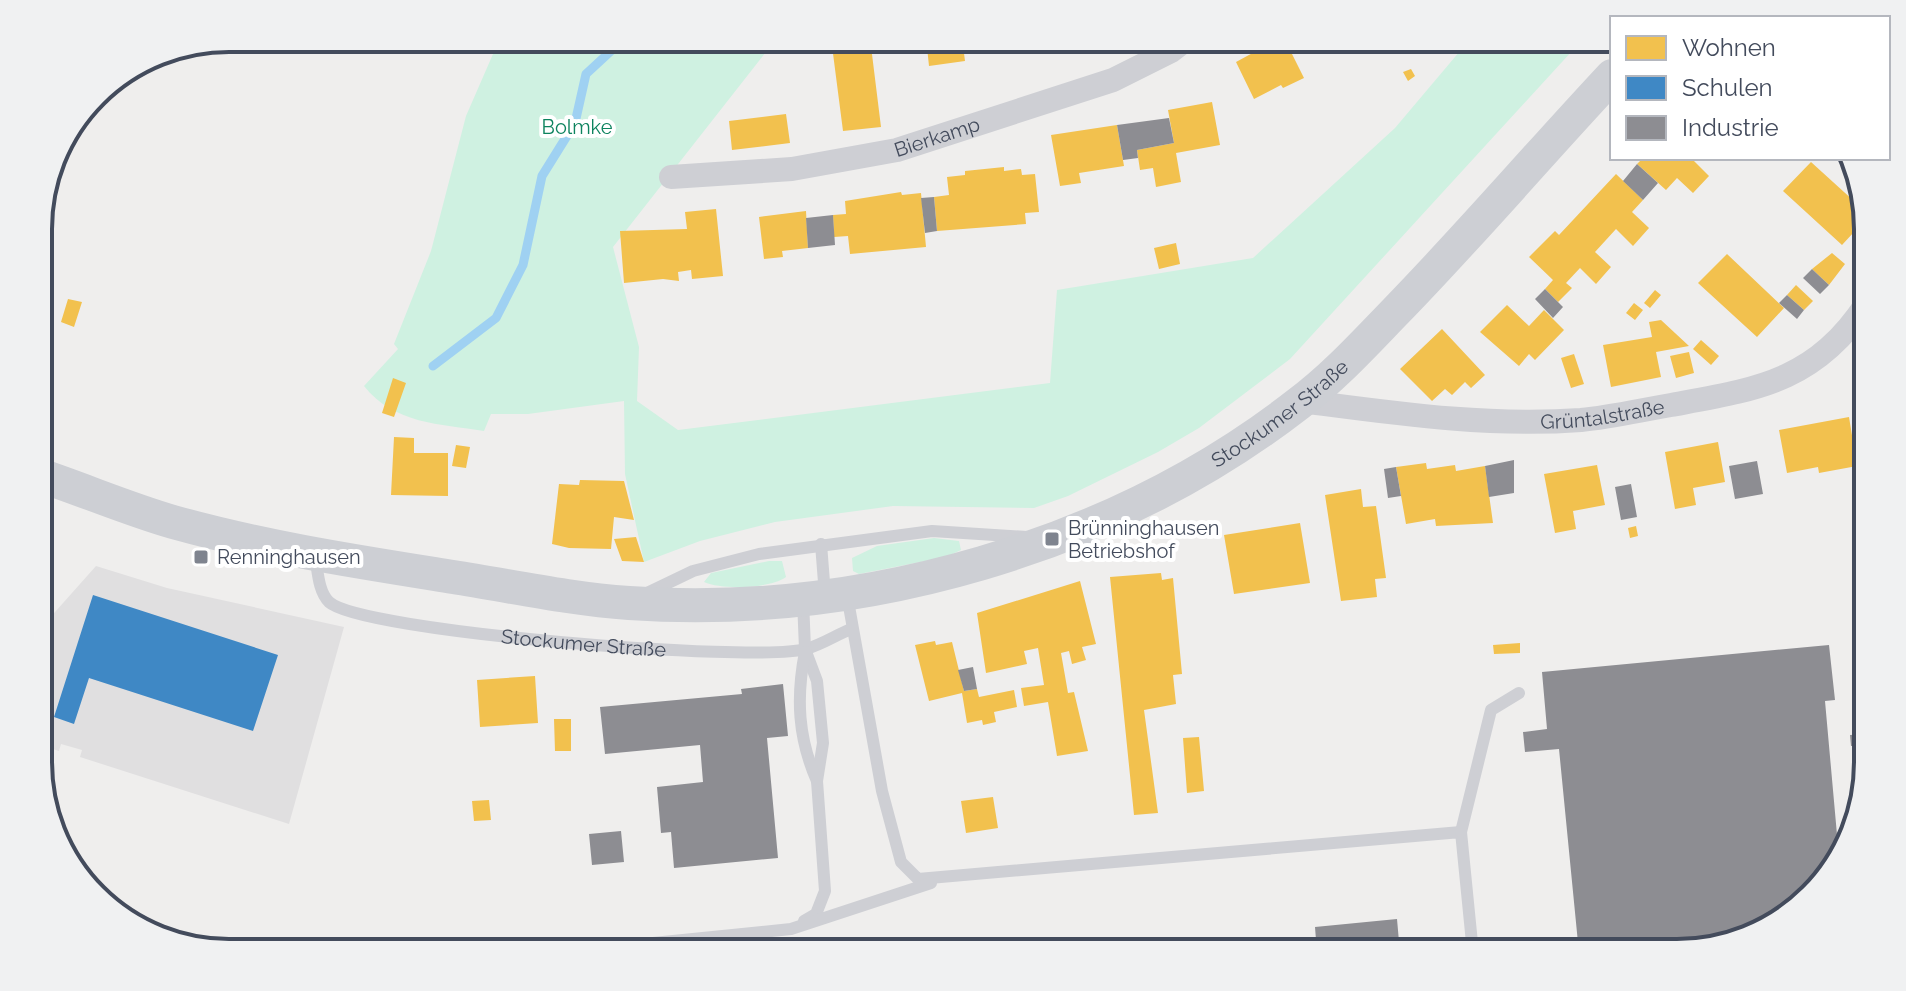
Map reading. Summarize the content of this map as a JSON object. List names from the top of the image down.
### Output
{
  "streets": {
    "main road": ["Stockumer Straße"],
    "street": ["Bierkamp", "Grüntalstraße"]
  },
  "crossings": [
    ["Stockumer Straße", "Grüntalstraße"]
  ],
  "parks": ["Bolmke"],
  "places": {
    "transit": ["Brünninghausen Betriebshof", "Renninghausen"]
  },
  "legend": ["Wohnen", "Schulen", "Industrie"]
}
